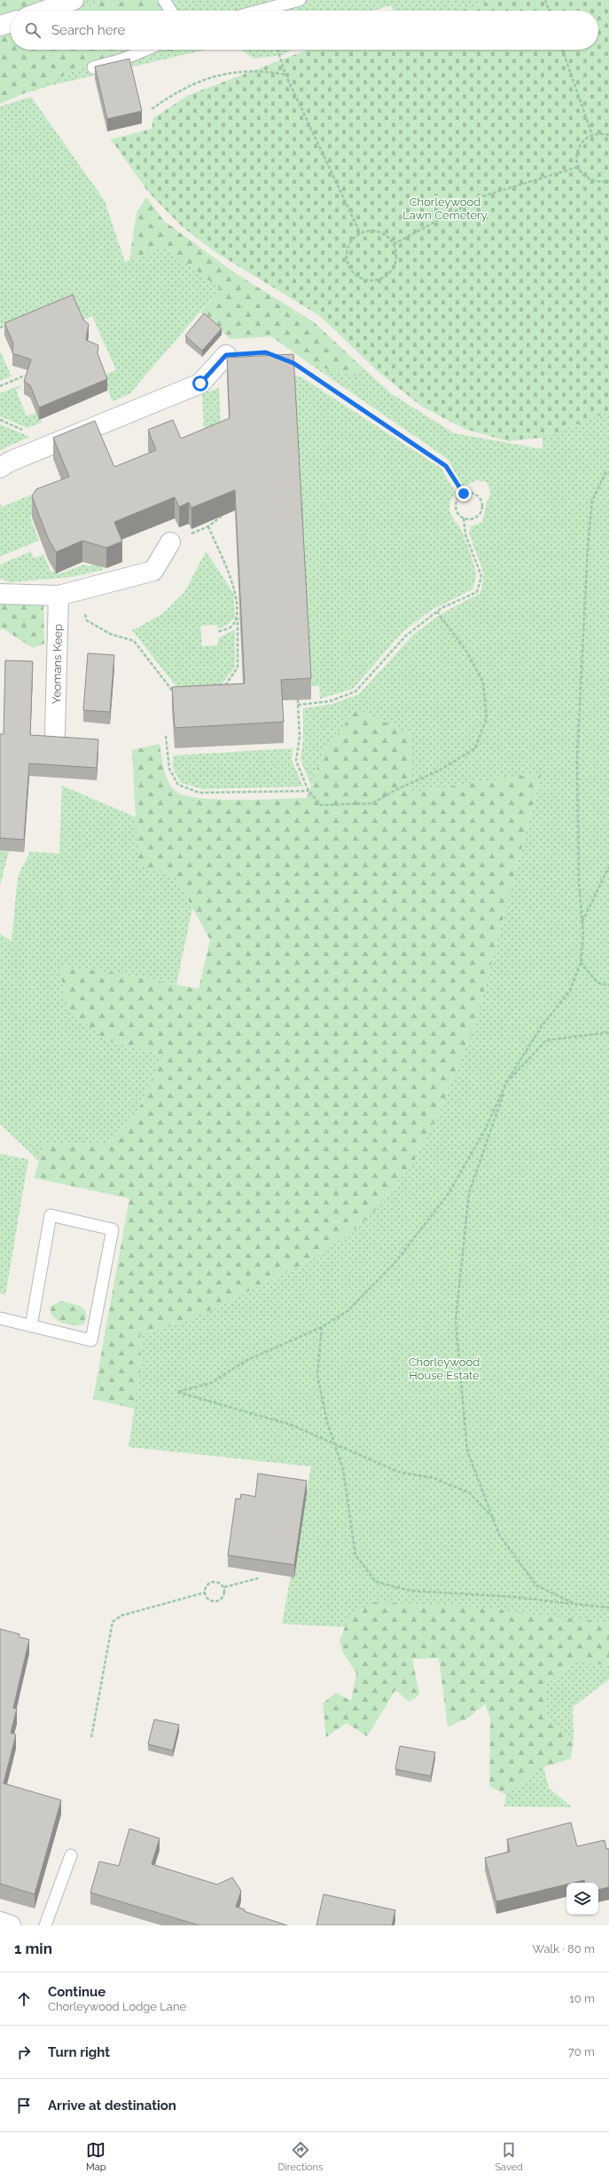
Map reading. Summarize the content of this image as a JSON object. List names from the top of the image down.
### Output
{
  "streets": {
    "street": ["Yeomans Keep"]
  },
  "parks": ["Chorleywood Lawn Cemetery", "Chorleywood House Estate"],
  "page": {
    "search": "Search here",
    "heading": ["1 min", "Walk · 80 m"],
    "list": [
      ["Continue", "Chorleywood Lodge Lane", "10 m"],
      ["Turn right", "70 m"],
      "Arrive at destination"
    ],
    "nav": ["Map", "Directions", "Saved"]
  }
}
